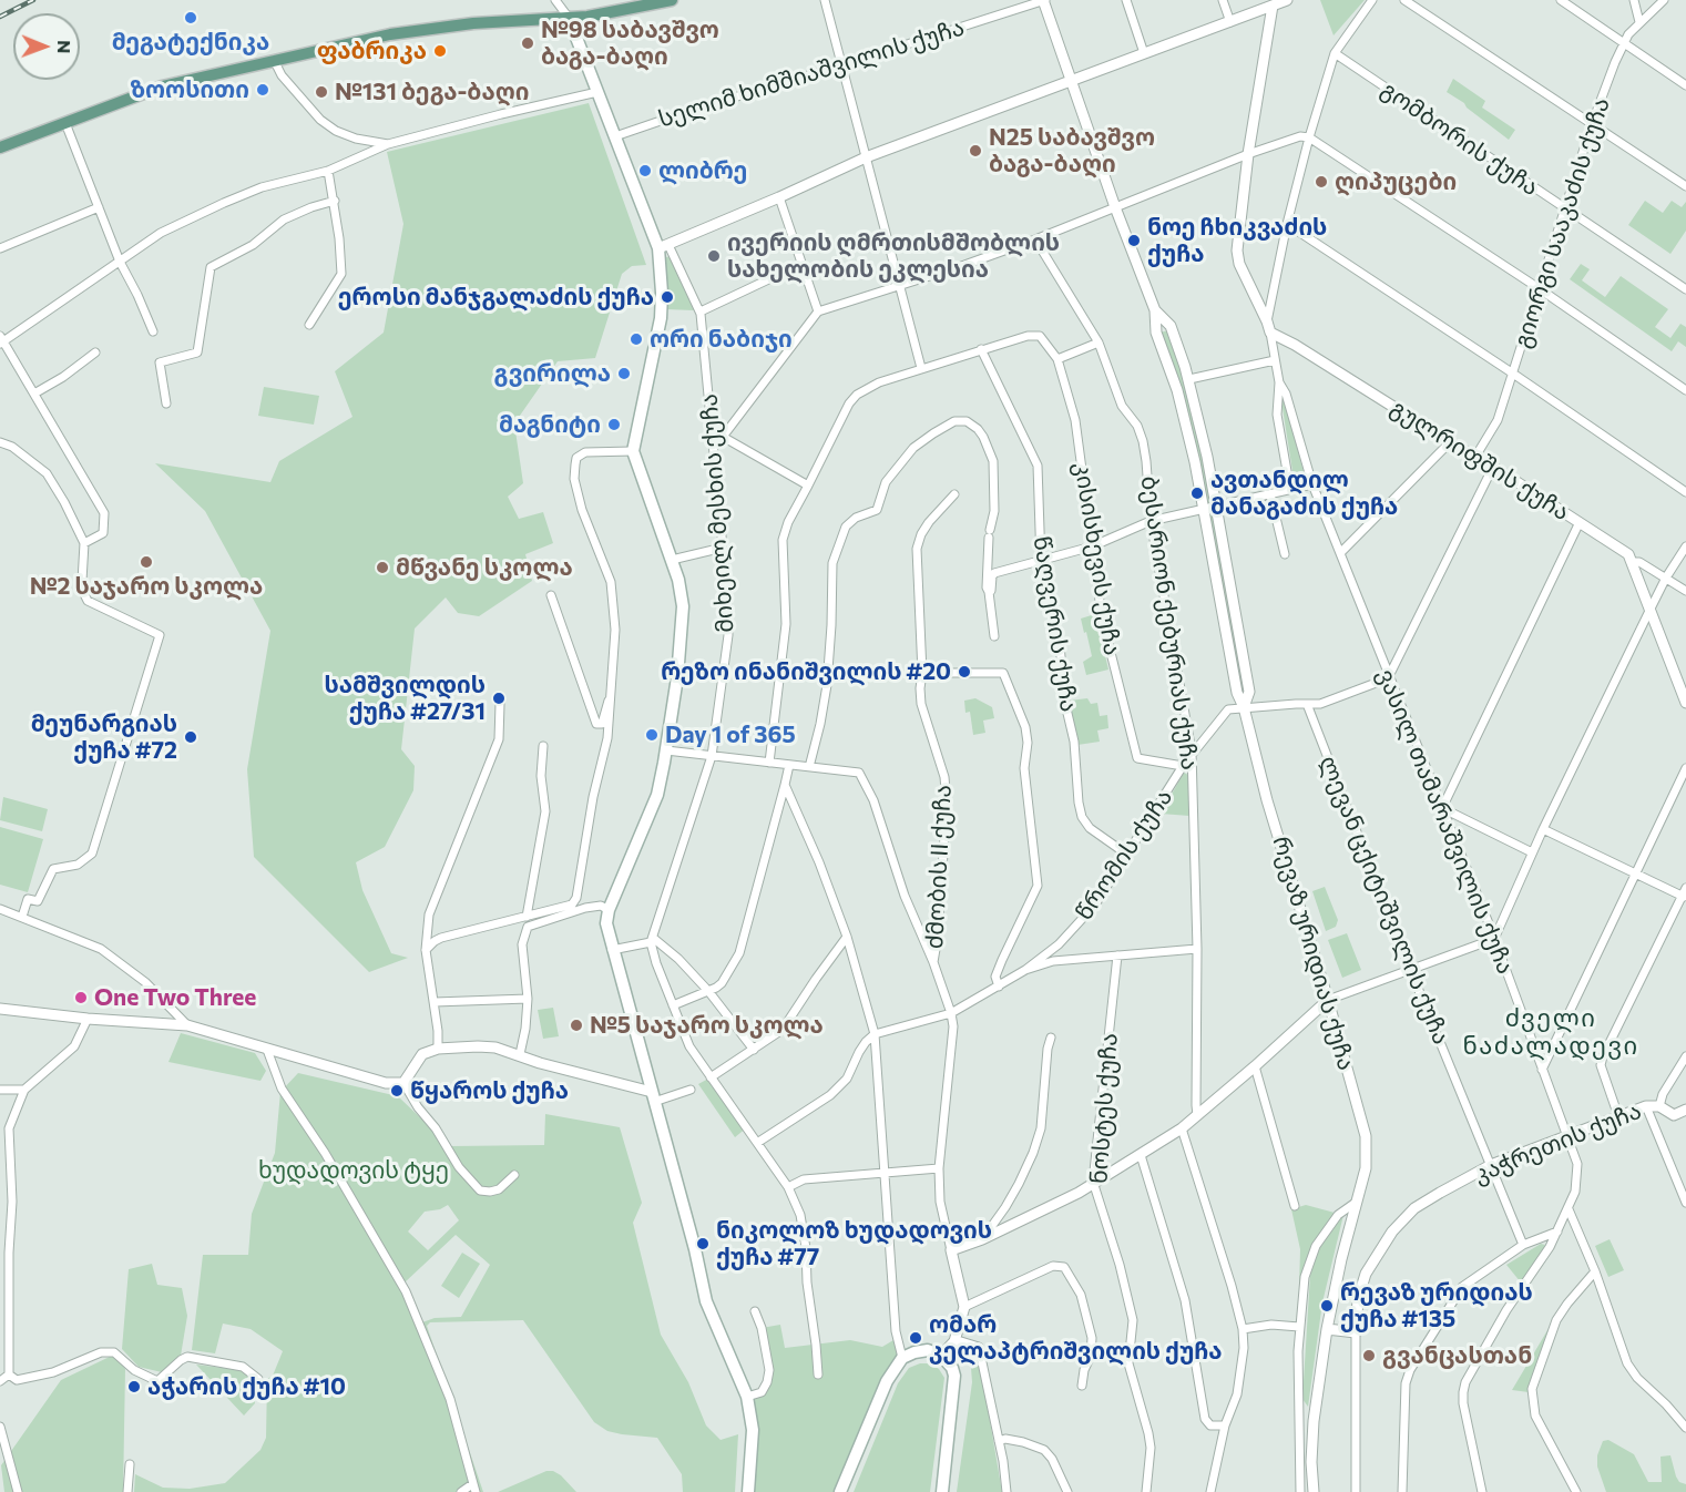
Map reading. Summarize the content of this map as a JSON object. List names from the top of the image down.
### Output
{
  "streets": {
    "street": [
      "სელიმ ხიმშიაშვილის ქუჩა",
      "გომბორის ქუჩა",
      "გიორგი სააკაძის ქუჩა",
      "გულრიფშის ქუჩა",
      "მიხეილ მესხის ქუჩა",
      "კისისხევის ქუჩა",
      "ბესარიონ ქებურიას ქუჩა",
      "წაღვერის ქუჩა",
      "ვასილ თამარაშვილის ქუჩა",
      "წრომის ქუჩა",
      "ძმობის II ქუჩა",
      "ლევან ცქიტიშვილის ქუჩა",
      "რევაზ ურიდიას ქუჩა",
      "ნოსტეს ქუჩა",
      "კაჭრეთის ქუჩა"
    ]
  },
  "crossings": [
    ["სელიმ ხიმშიაშვილის ქუჩა", "რევაზ ურიდიას ქუჩა"],
    ["გომბორის ქუჩა", "გიორგი სააკაძის ქუჩა"],
    ["გიორგი სააკაძის ქუჩა", "გულრიფშის ქუჩა"],
    ["კისისხევის ქუჩა", "წრომის ქუჩა"],
    ["ბესარიონ ქებურიას ქუჩა", "წრომის ქუჩა"],
    ["წაღვერის ქუჩა", "წრომის ქუჩა"],
    ["ვასილ თამარაშვილის ქუჩა", "კაჭრეთის ქუჩა"],
    ["წრომის ქუჩა", "რევაზ ურიდიას ქუჩა"],
    ["ლევან ცქიტიშვილის ქუჩა", "კაჭრეთის ქუჩა"]
  ],
  "districts": ["ძველი ნაძალადევი"],
  "parks": ["ხუდადოვის ტყე"],
  "places": [
    "მეგატექნიკა",
    "№98 საბავშვო ბაგა-ბაღი",
    "ფაბრიკა",
    "ზოოსითი",
    "№131 ბეგა-ბაღი",
    "N25 საბავშვო ბაგა-ბაღი",
    "ლიბრე",
    "ღიპუცები",
    "ნოე ჩხიკვაძის ქუჩა",
    "ივერიის ღმრთისმშობლის სახელობის ეკლესია",
    "ეროსი მანჯგალაძის ქუჩა",
    "ორი ნაბიჯი",
    "გვირილა",
    "მაგნიტი",
    "ავთანდილ მანაგაძის ქუჩა",
    "№2 საჯარო სკოლა",
    "მწვანე სკოლა",
    "რეზო ინანიშვილის #20",
    "სამშვილდის ქუჩა #27/31",
    "Day 1 of 365",
    "მეუნარგიას ქუჩა #72",
    "One Two Three",
    "№5 საჯარო სკოლა",
    "წყაროს ქუჩა",
    "ნიკოლოზ ხუდადოვის ქუჩა #77",
    "რევაზ ურიდიას ქუჩა #135",
    "ომარ კელაპტრიშვილის ქუჩა",
    "გვანცასთან",
    "აჭარის ქუჩა #10"
  ],
  "north": "right"
}
